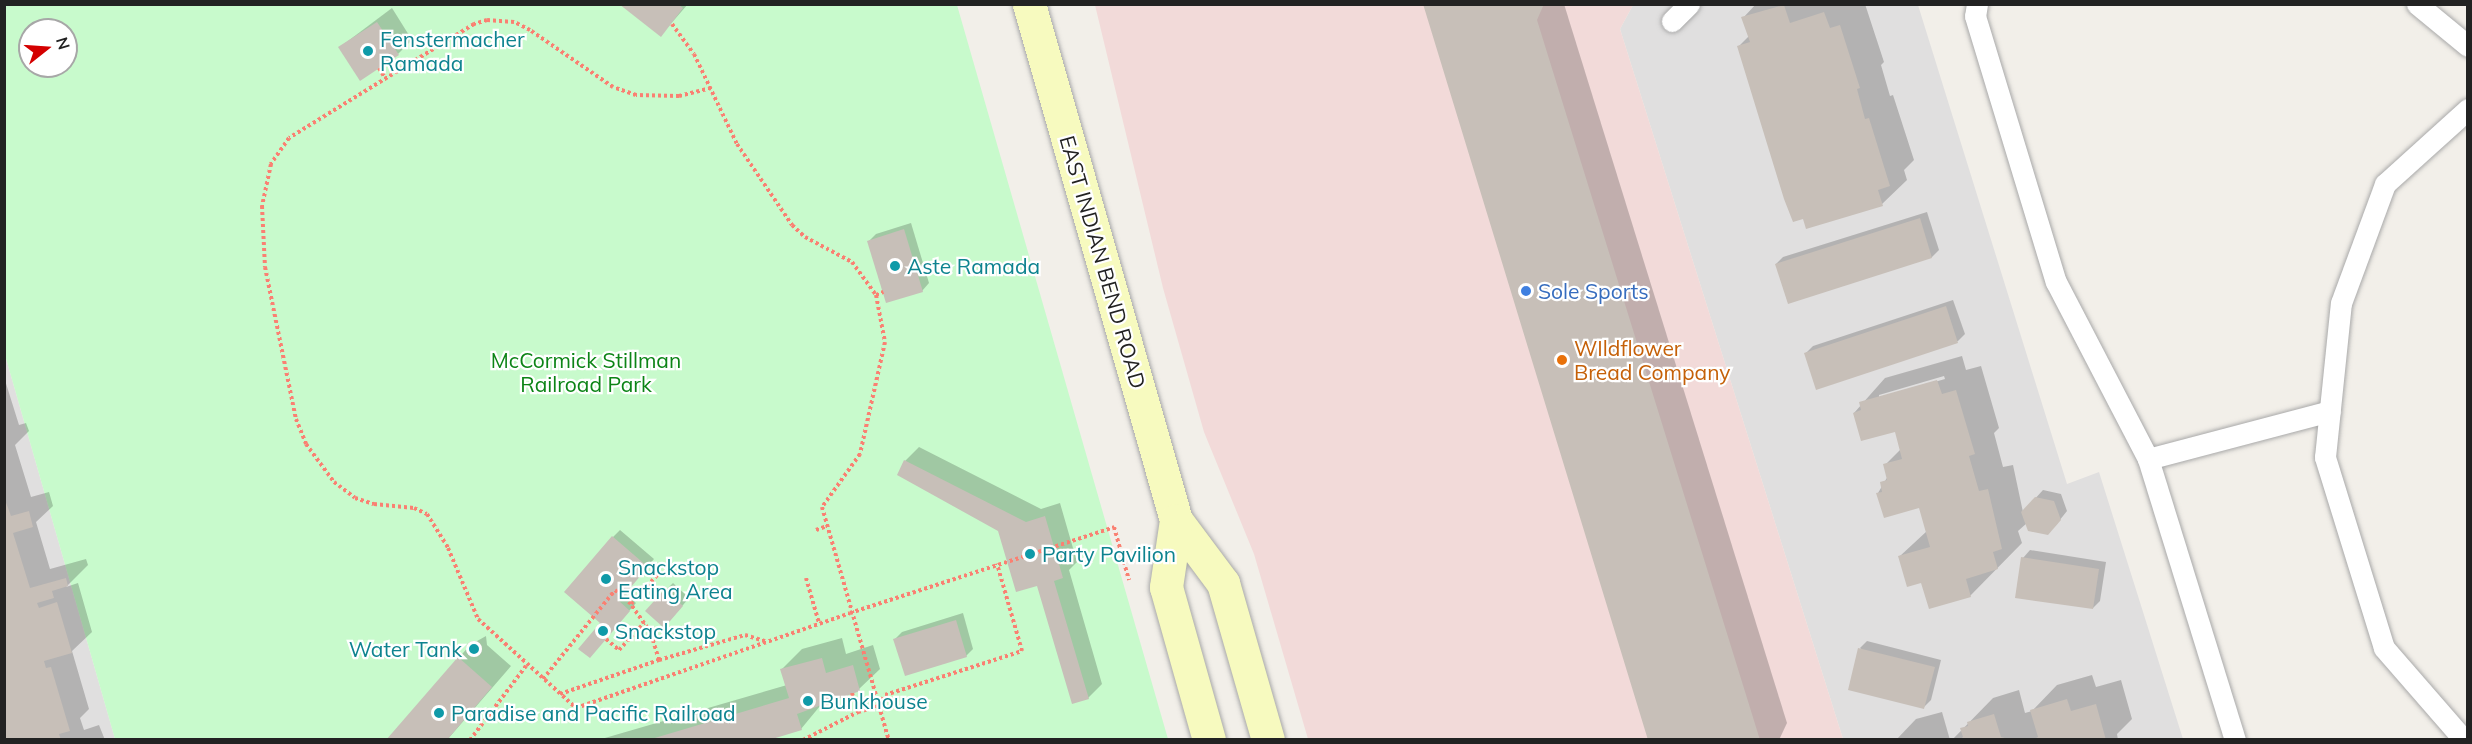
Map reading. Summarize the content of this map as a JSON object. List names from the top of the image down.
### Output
{
  "streets": {
    "main road": ["EAST INDIAN BEND ROAD"]
  },
  "parks": ["McCormick Stillman Railroad Park"],
  "places": [
    "Fenstermacher Ramada",
    "Aste Ramada",
    "Sole Sports",
    "WIldflower Bread Company",
    "Party Pavilion",
    "Snackstop Eating Area",
    "Snackstop",
    "Water Tank",
    "Bunkhouse",
    "Paradise and Pacific Railroad"
  ],
  "north": "right"
}
